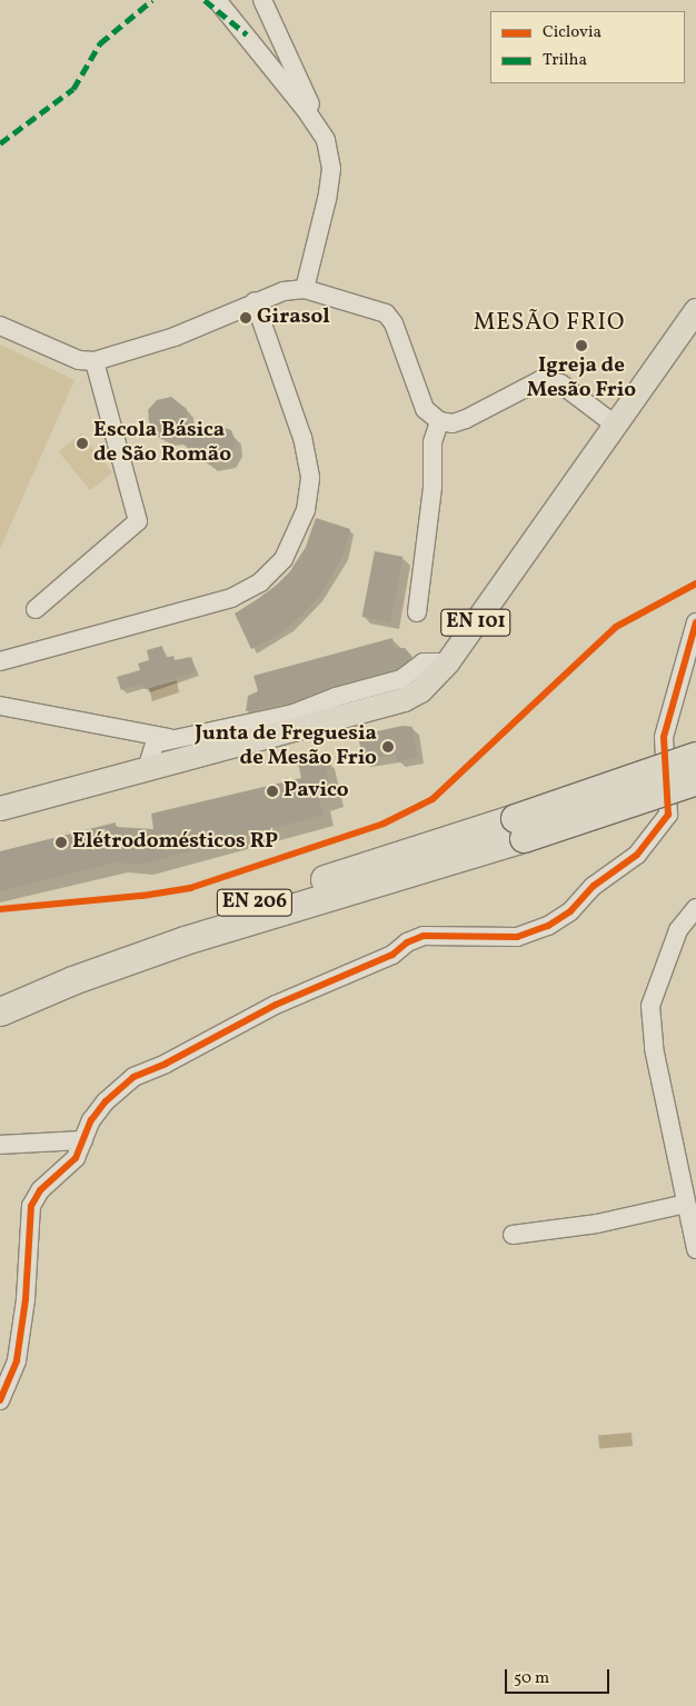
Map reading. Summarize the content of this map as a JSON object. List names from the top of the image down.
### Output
{
  "streets": {
    "highway": ["EN 206"],
    "main road": ["EN 101"]
  },
  "districts": ["MESÃO FRIO"],
  "places": [
    "Girasol",
    "Igreja de Mesão Frio",
    "Escola Básica de São Romão",
    "Junta de Freguesia de Mesão Frio",
    "Pavico",
    "Elétrodomésticos RP"
  ],
  "legend": ["Ciclovia", "Trilha"],
  "scale_bar": "50 m"
}
